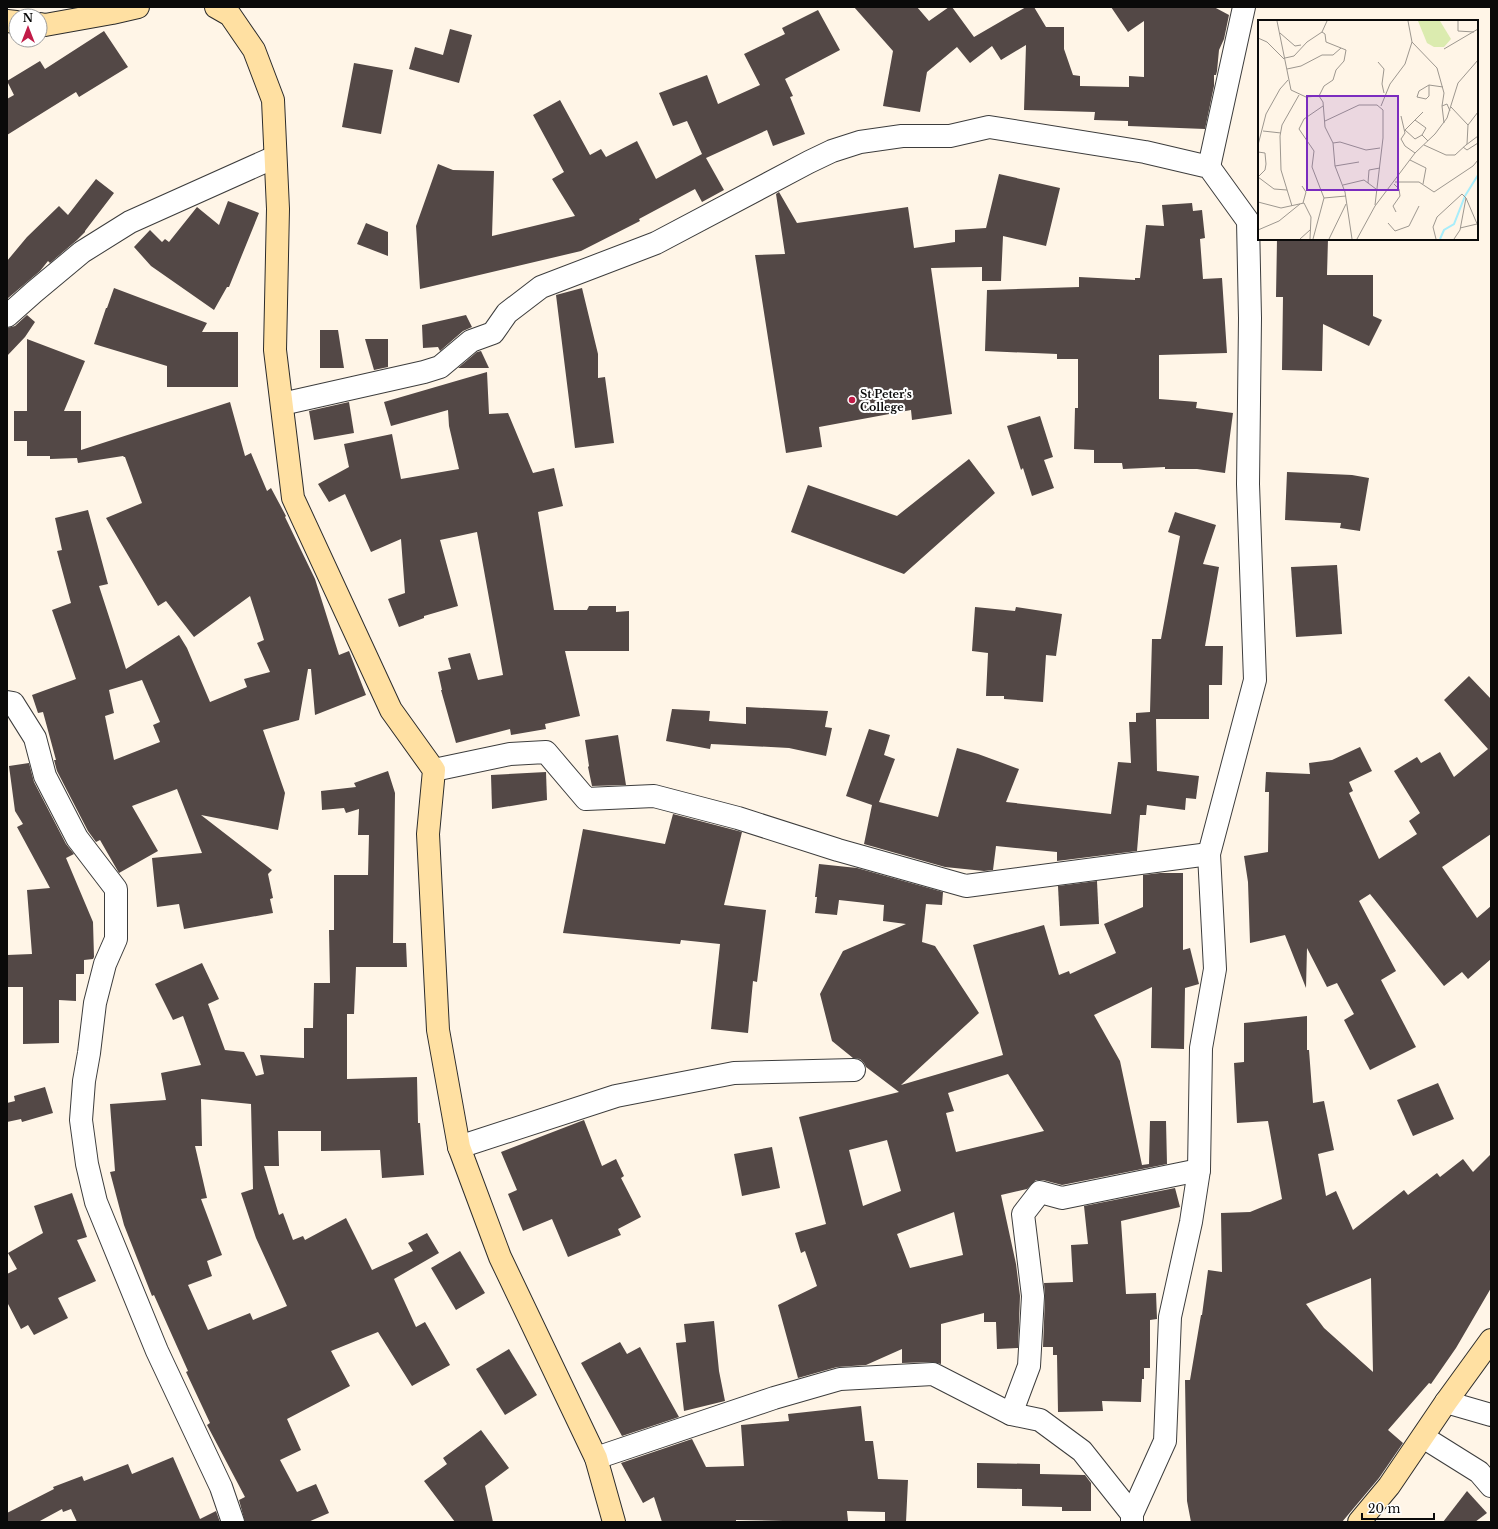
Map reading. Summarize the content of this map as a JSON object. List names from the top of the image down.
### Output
{
  "places": ["St Peter's College"],
  "scale_bar": "20 m",
  "north": "top"
}
